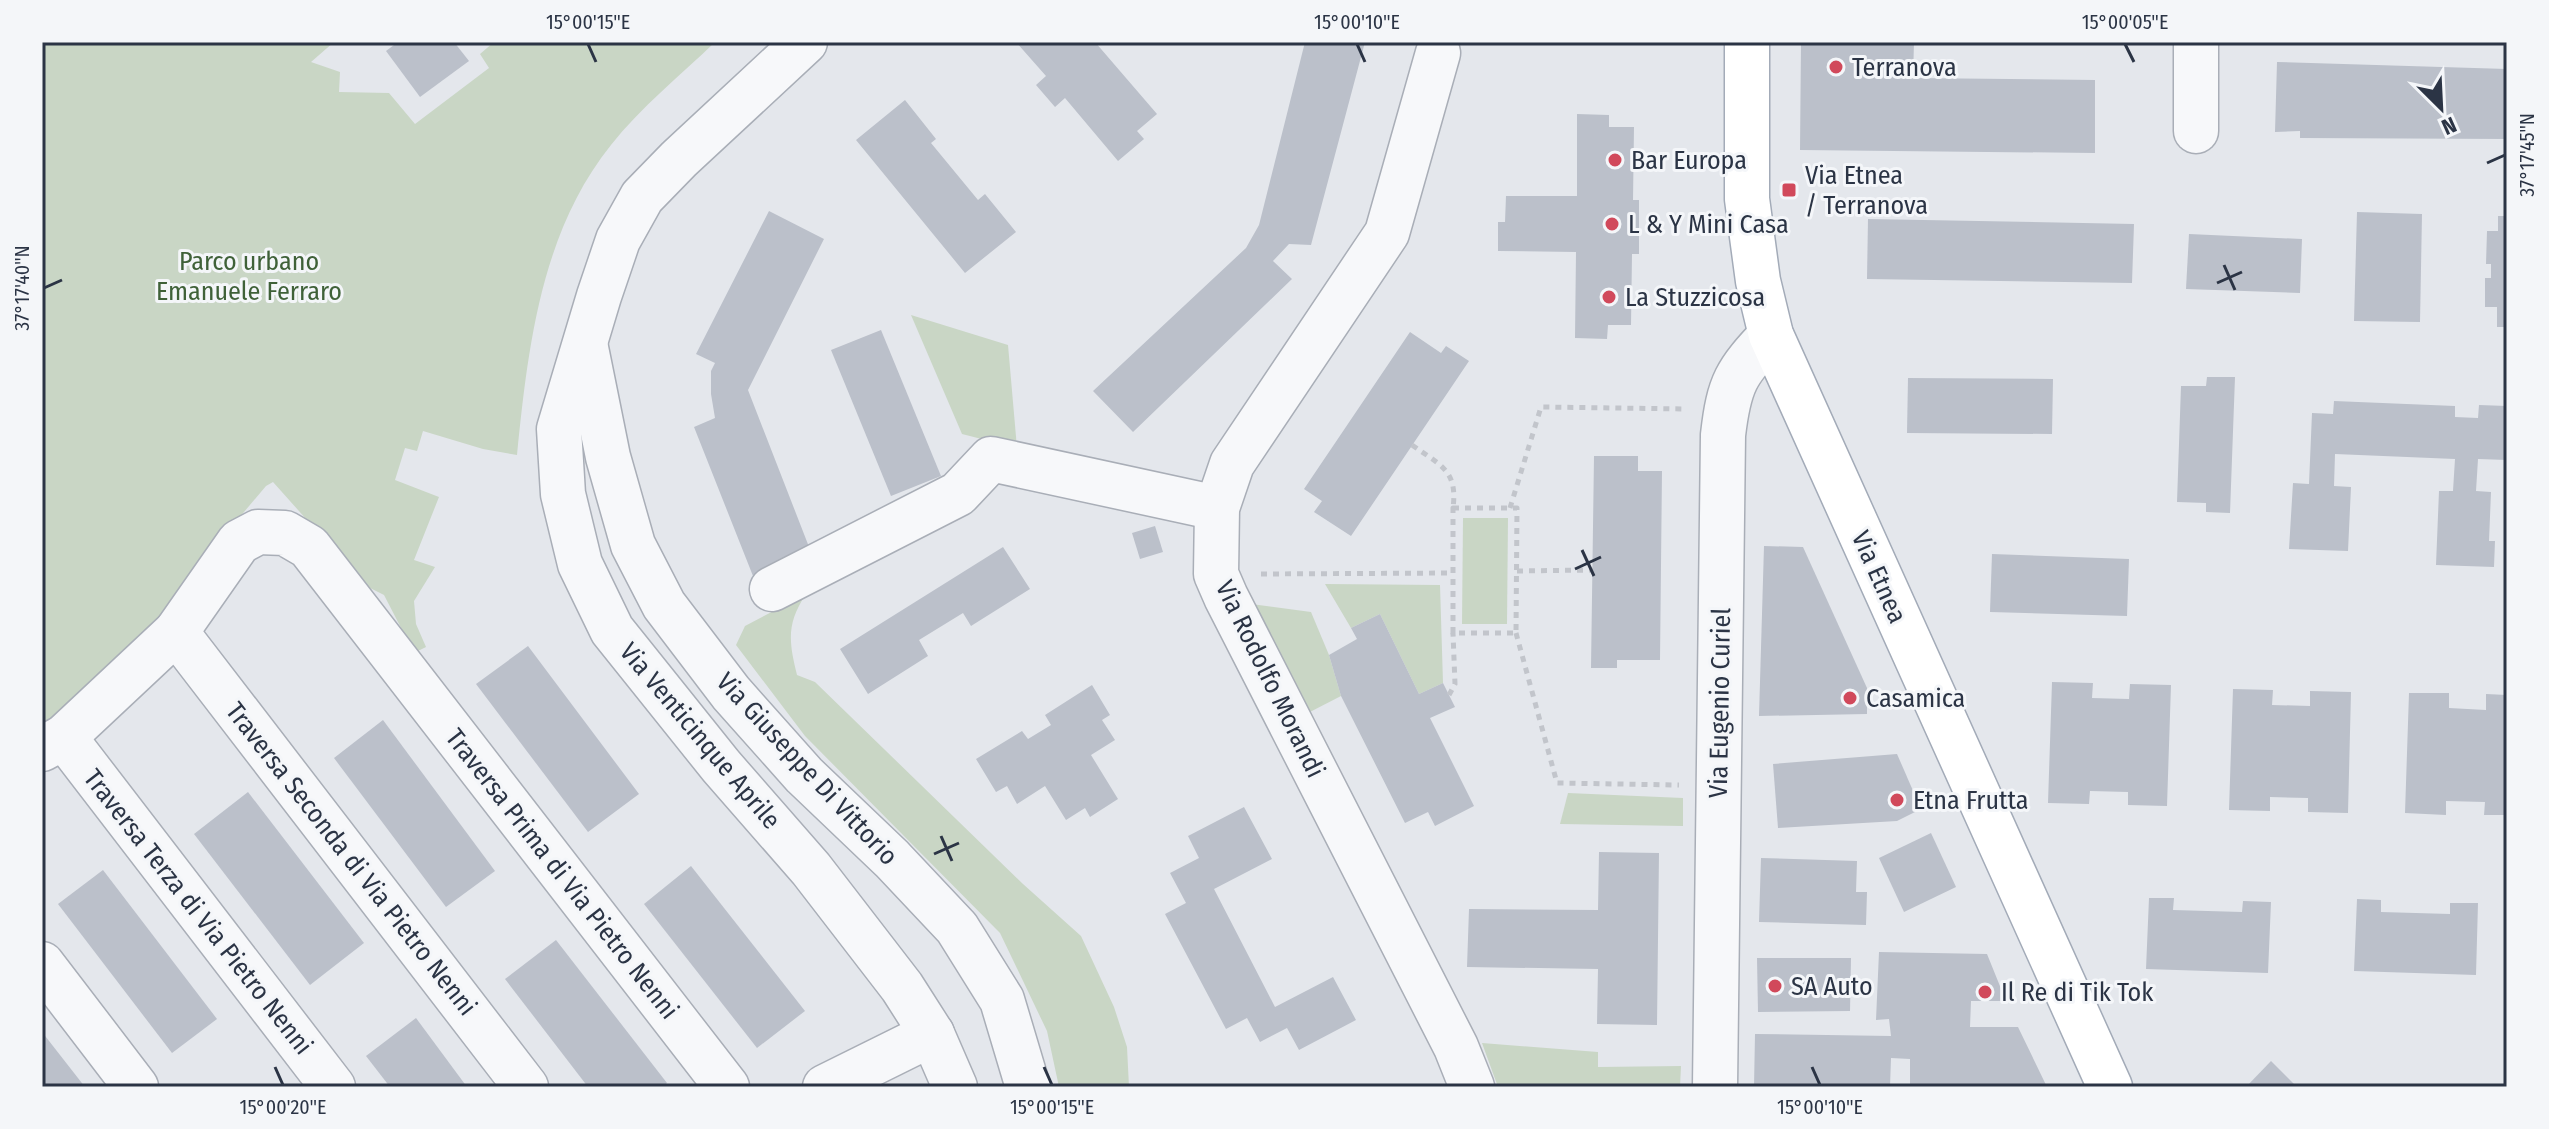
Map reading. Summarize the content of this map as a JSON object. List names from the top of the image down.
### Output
{
  "streets": {
    "main road": ["Via Etnea"],
    "street": [
      "Via Rodolfo Morandi",
      "Via Eugenio Curiel",
      "Via Venticinque Aprile",
      "Via Giuseppe Di Vittorio",
      "Traversa Seconda di Via Pietro Nenni",
      "Traversa Prima di Via Pietro Nenni",
      "Traversa Terza di Via Pietro Nenni"
    ]
  },
  "crossings": [
    ["Via Etnea", "Via Eugenio Curiel"],
    ["Via Venticinque Aprile", "Via Giuseppe Di Vittorio"],
    ["Traversa Seconda di Via Pietro Nenni", "Traversa Prima di Via Pietro Nenni"]
  ],
  "parks": ["Parco urbano Emanuele Ferraro"],
  "places": {
    "other": [
      "Terranova",
      "Bar Europa",
      "L & Y Mini Casa",
      "La Stuzzicosa",
      "Casamica",
      "Etna Frutta",
      "SA Auto",
      "Il Re di Tik Tok"
    ],
    "transit": ["Via Etnea / Terranova"]
  },
  "north": "bottom right",
  "coordinates": [
    "15°00'15\"E",
    "15°00'10\"E",
    "15°00'05\"E",
    "37°17'45\"N",
    "37°17'40\"N",
    "15°00'20\"E"
  ]
}
